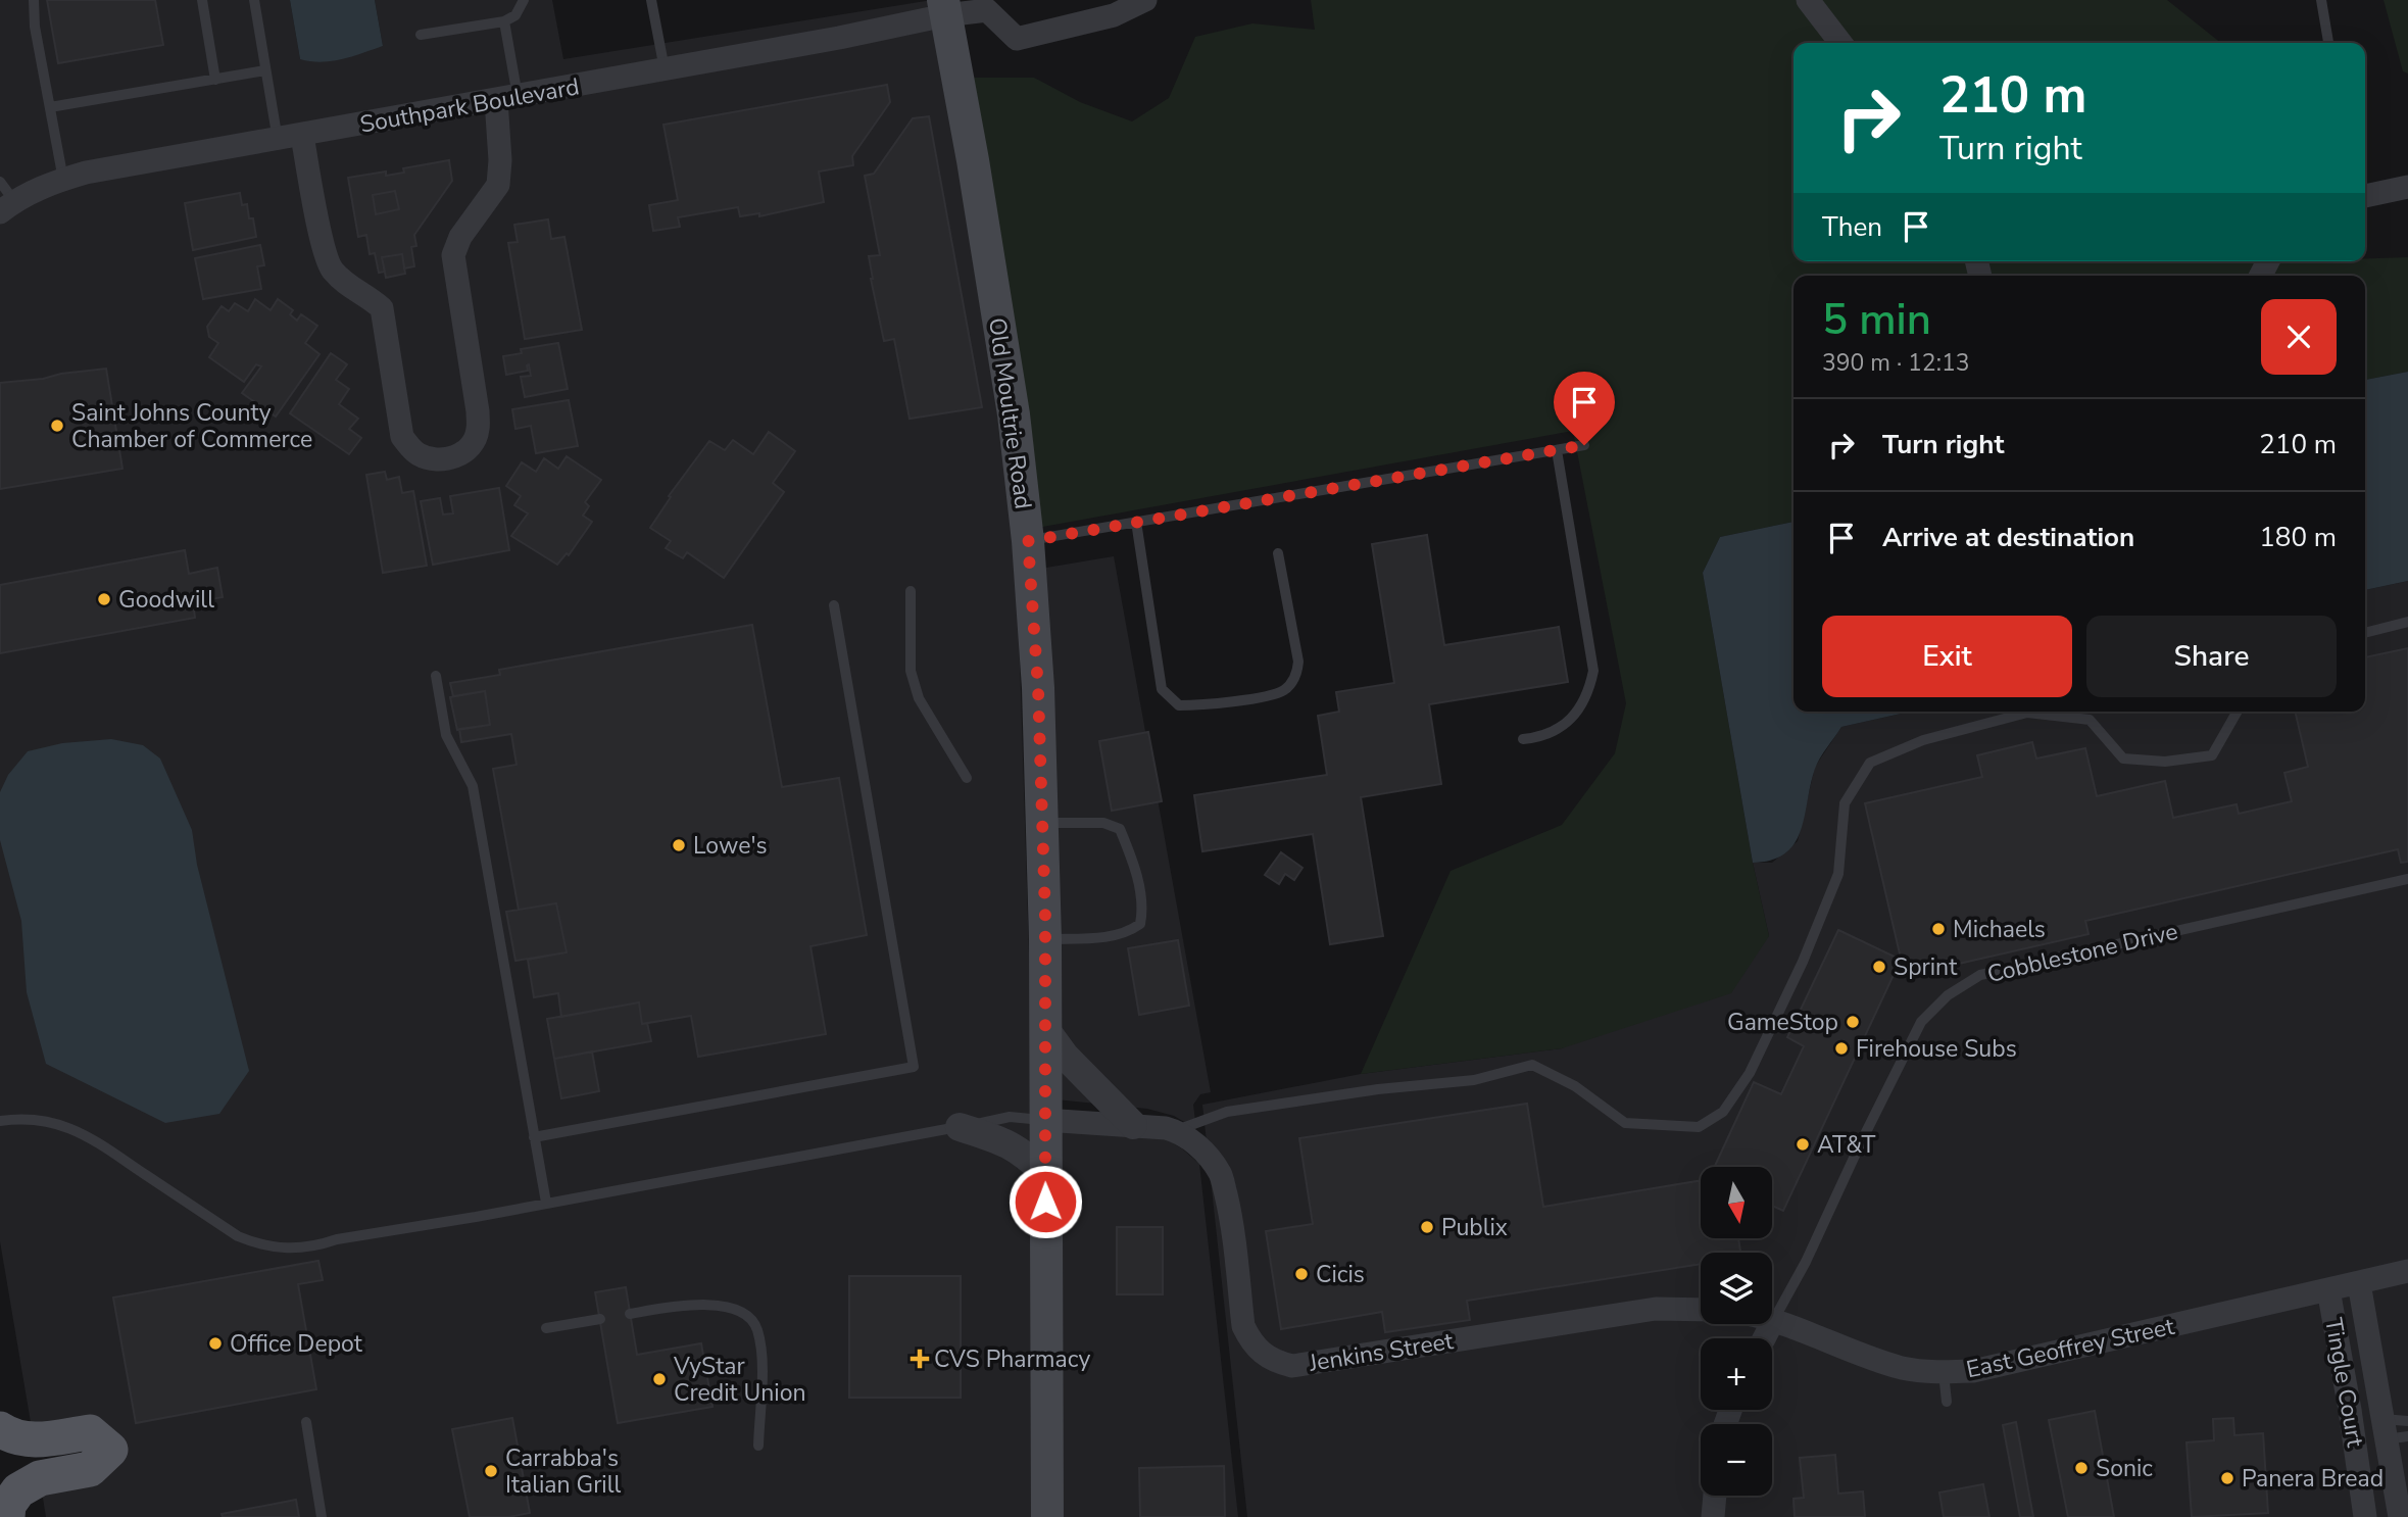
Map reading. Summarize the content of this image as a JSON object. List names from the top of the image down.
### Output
{
  "streets": {
    "main road": ["Old Moultrie Road"],
    "street": [
      "Southpark Boulevard",
      "Cobblestone Drive",
      "East Geoffrey Street",
      "Jenkins Street",
      "Tingle Court"
    ]
  },
  "crossings": [
    ["Southpark Boulevard", "Old Moultrie Road"],
    ["Cobblestone Drive", "East Geoffrey Street"],
    ["East Geoffrey Street", "Tingle Court"]
  ],
  "places": {
    "other": [
      "Saint Johns County Chamber of Commerce",
      "Goodwill",
      "Lowe's",
      "Michaels",
      "Sprint",
      "GameStop",
      "Firehouse Subs",
      "AT&T",
      "Publix",
      "Cicis",
      "Office Depot",
      "VyStar Credit Union",
      "Sonic",
      "Carrabba's Italian Grill",
      "Panera Bread"
    ],
    "health": ["CVS Pharmacy"]
  },
  "north": "bottom",
  "page": {
    "turn": ["210 m", "Turn right"],
    "then": "Then",
    "heading": ["5 min", "390 m · 12:13"],
    "list": [
      {
        "name": "Turn right",
        "value": "210 m"
      },
      {
        "name": "Arrive at destination",
        "value": "180 m"
      }
    ],
    "buttons": ["Exit", "Share"],
    "map_buttons": ["+", "−"]
  }
}
